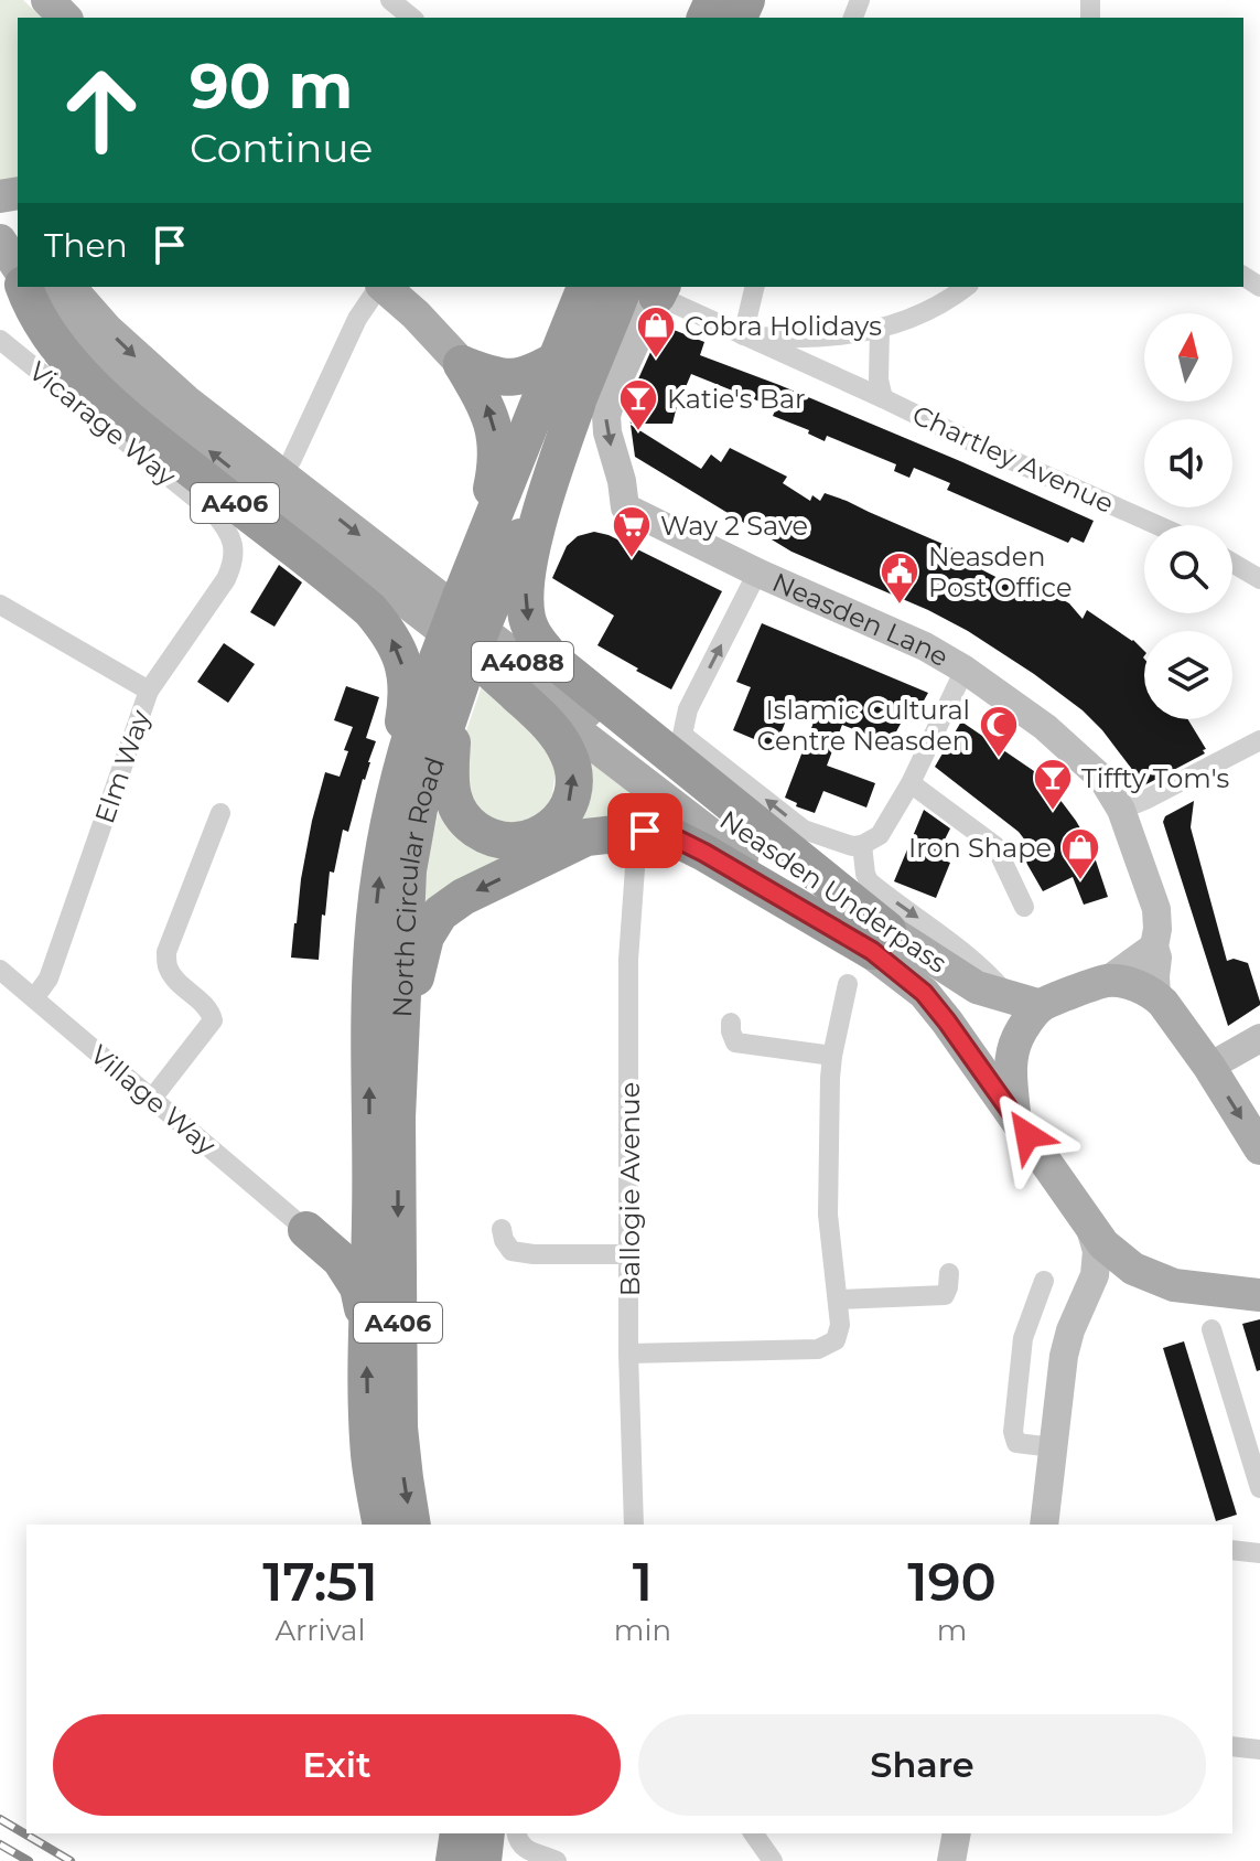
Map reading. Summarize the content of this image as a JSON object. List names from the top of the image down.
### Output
{
  "streets": {
    "highway": ["A406", "North Circular Road"],
    "main road": ["A4088", "Neasden Underpass"],
    "street": [
      "Vicarage Way",
      "Chartley Avenue",
      "Neasden Lane",
      "Elm Way",
      "Village Way",
      "Ballogie Avenue"
    ]
  },
  "crossings": [
    ["Vicarage Way", "Elm Way"],
    ["Chartley Avenue", "Neasden Lane"],
    ["Chartley Avenue", "North Circular Road"],
    ["A406", "North Circular Road"],
    ["A406", "Neasden Underpass"],
    ["Neasden Lane", "North Circular Road"],
    ["A4088", "Neasden Underpass"],
    ["Elm Way", "Village Way"],
    ["North Circular Road", "Neasden Underpass"]
  ],
  "places": {
    "shop": ["Cobra Holidays", "Iron Shape"],
    "bar": ["Katie's Bar", "Tiffty Tom's"],
    "supermarket": ["Way 2 Save"],
    "public building": ["Neasden Post Office"],
    "mosque": ["Islamic Cultural Centre Neasden"]
  },
  "north": "top",
  "page": {
    "turn": ["90 m", "Continue"],
    "then": "Then",
    "eta": [
      "17:51",
      "Arrival",
      "1",
      "min",
      "190",
      "m"
    ],
    "buttons": ["Exit", "Share"]
  }
}
